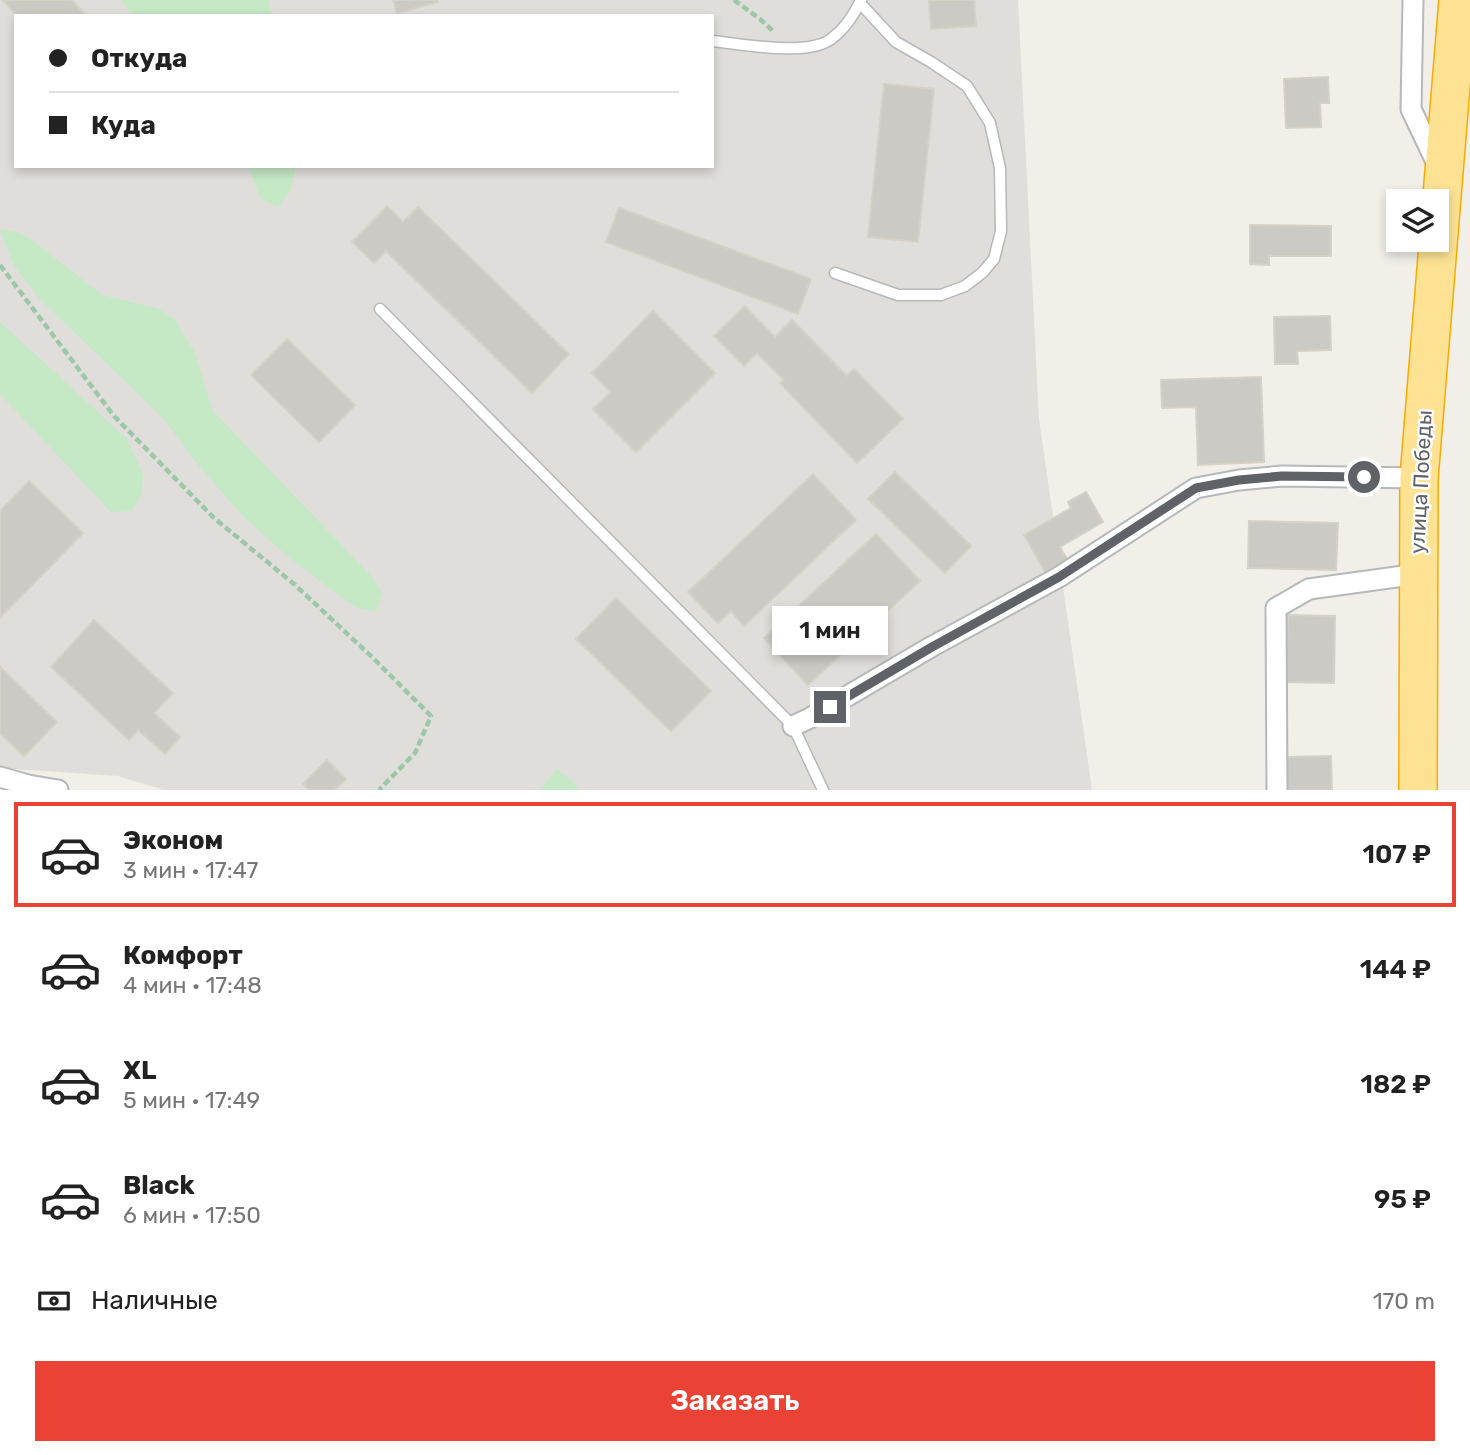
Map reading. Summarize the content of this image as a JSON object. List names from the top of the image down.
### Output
{
  "streets": {
    "highway": ["улица Победы"]
  },
  "page": {
    "banner": ["Откуда", "Куда"],
    "bubble": "1 мин",
    "list": [
      {
        "name": "Эконом",
        "note": "3 мин · 17:47",
        "value": "107 ₽"
      },
      {
        "name": "Комфорт",
        "note": "4 мин · 17:48",
        "value": "144 ₽"
      },
      {
        "name": "XL",
        "note": "5 мин · 17:49",
        "value": "182 ₽"
      },
      {
        "name": "Black",
        "note": "6 мин · 17:50",
        "value": "95 ₽"
      }
    ],
    "pay": ["Наличные", "170 m"],
    "buttons": "Заказать"
  }
}
